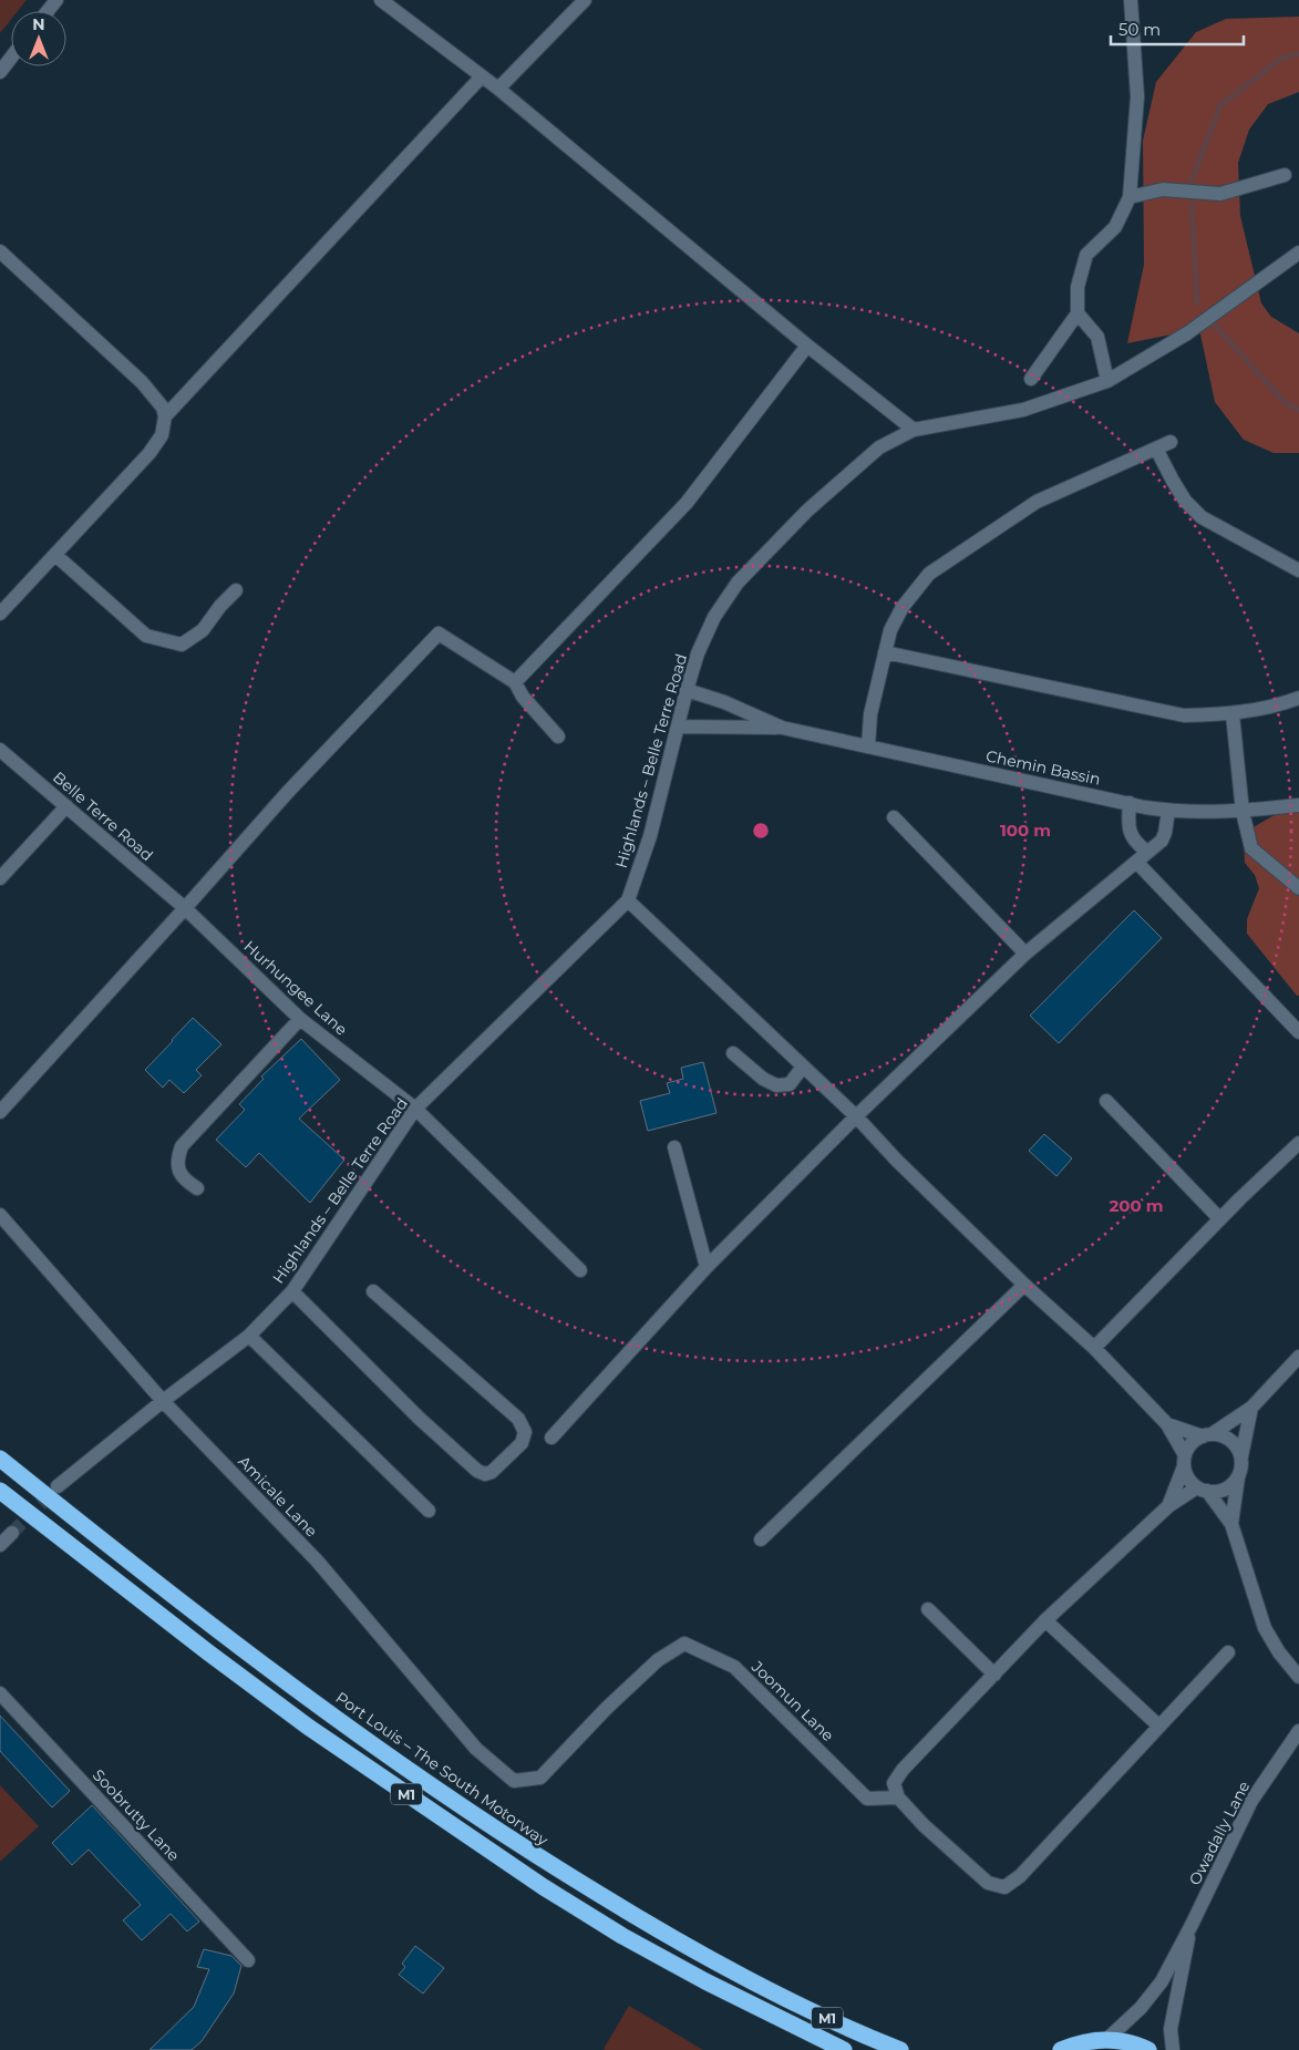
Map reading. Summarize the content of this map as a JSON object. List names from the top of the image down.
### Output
{
  "streets": {
    "highway": ["Port Louis – The South Motorway", "M1"],
    "street": [
      "Highlands – Belle Terre Road",
      "Chemin Bassin",
      "Belle Terre Road",
      "Hurhungee Lane",
      "Amicale Lane",
      "Joomun Lane",
      "Soobrutty Lane",
      "Owadally Lane"
    ]
  },
  "crossings": [
    ["Highlands – Belle Terre Road", "Hurhungee Lane"],
    ["Highlands – Belle Terre Road", "Amicale Lane"],
    ["Belle Terre Road", "Hurhungee Lane"],
    ["Amicale Lane", "Joomun Lane"]
  ],
  "scale_bar": "50 m",
  "north": "top",
  "rings": ["100 m", "200 m"]
}
